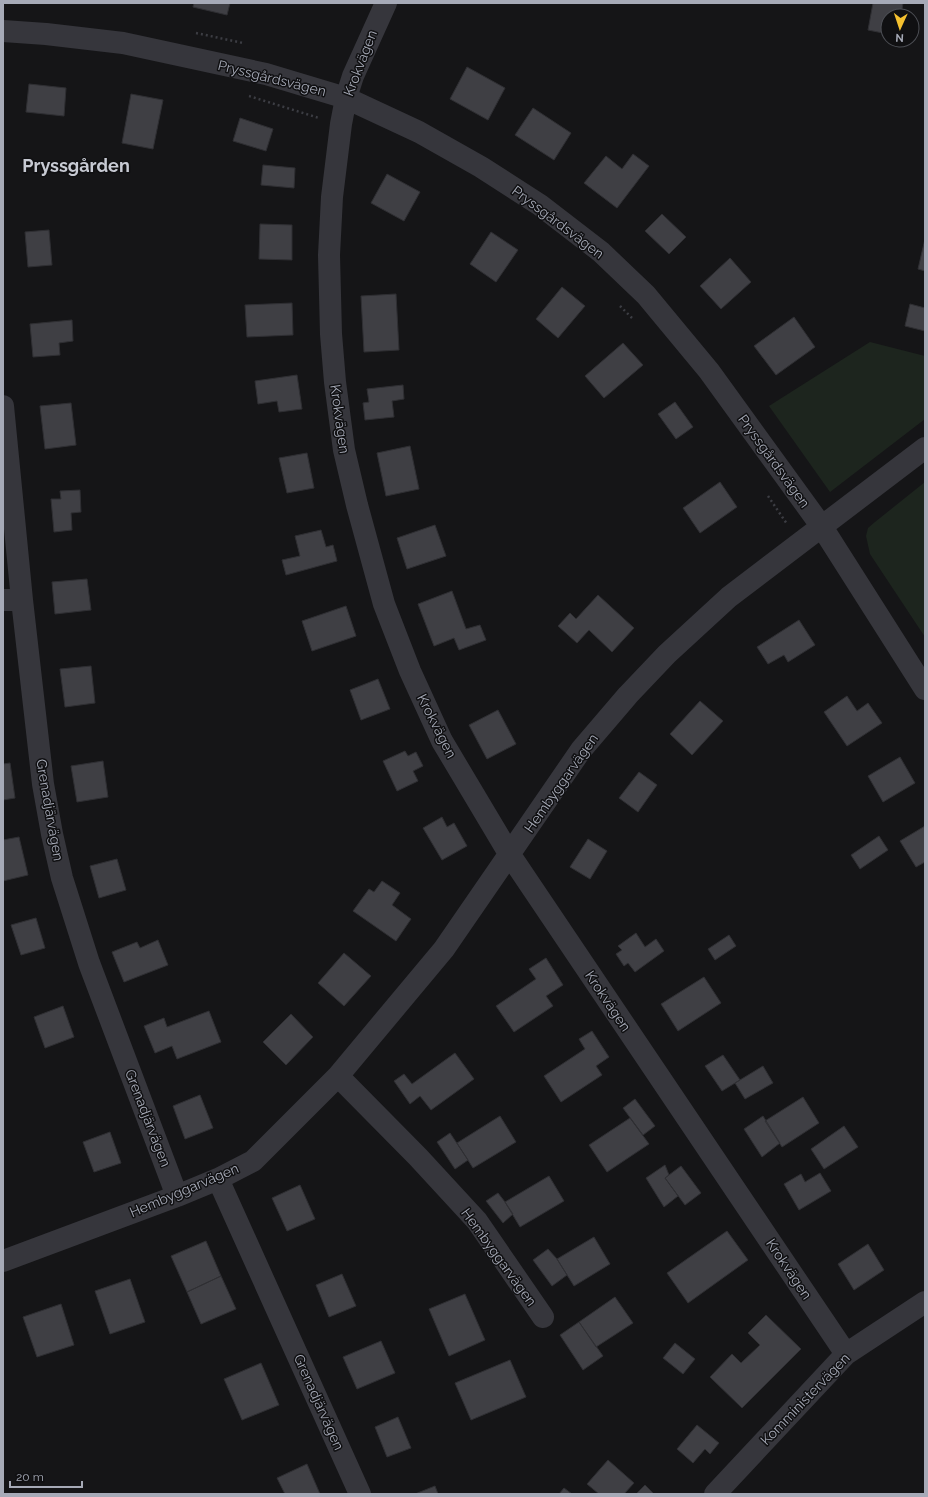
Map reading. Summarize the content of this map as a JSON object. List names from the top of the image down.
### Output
{
  "streets": {
    "street": [
      "Krokvägen",
      "Pryssgårdsvägen",
      "Hembyggarvägen",
      "Grenadjärvägen",
      "Komministervägen"
    ]
  },
  "crossings": [
    ["Krokvägen", "Pryssgårdsvägen"],
    ["Krokvägen", "Hembyggarvägen"],
    ["Krokvägen", "Komministervägen"],
    ["Pryssgårdsvägen", "Hembyggarvägen"],
    ["Hembyggarvägen", "Grenadjärvägen"]
  ],
  "districts": ["Pryssgården"],
  "scale_bar": "20 m",
  "north": "bottom"
}
